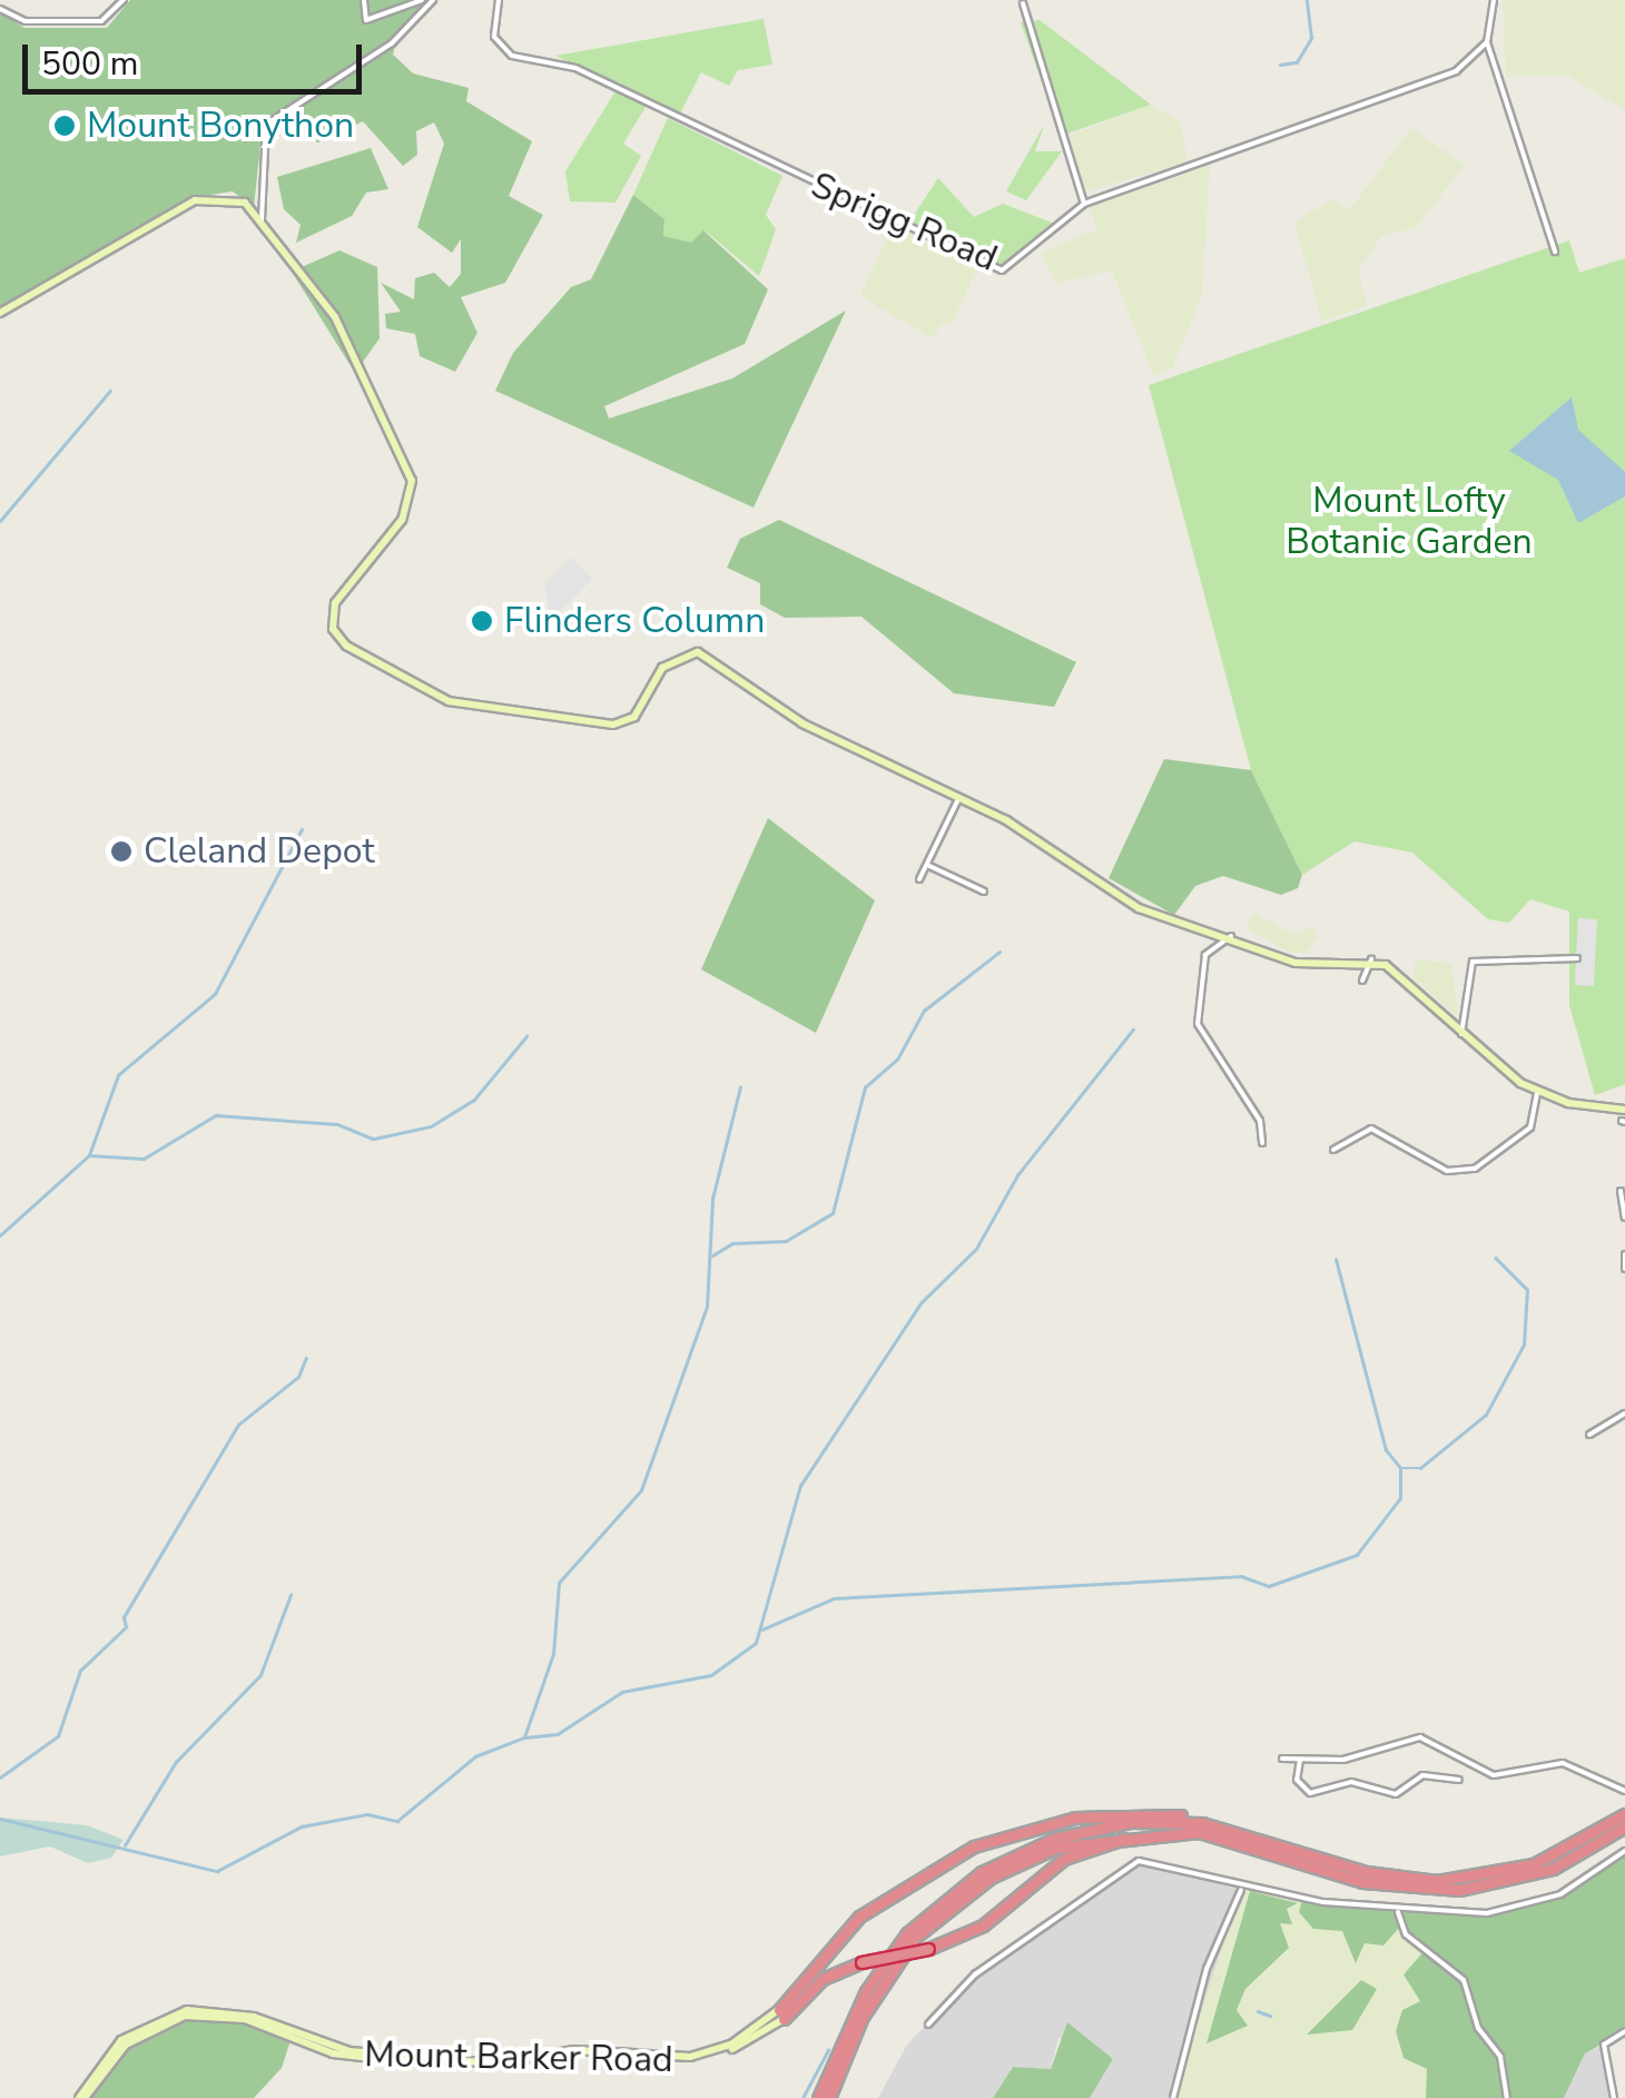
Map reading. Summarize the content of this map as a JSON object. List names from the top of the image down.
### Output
{
  "streets": {
    "main road": ["Mount Barker Road"],
    "street": ["Sprigg Road"]
  },
  "parks": ["Mount Lofty Botanic Garden"],
  "places": ["Mount Bonython", "Flinders Column", "Cleland Depot"],
  "scale_bar": "500 m"
}
